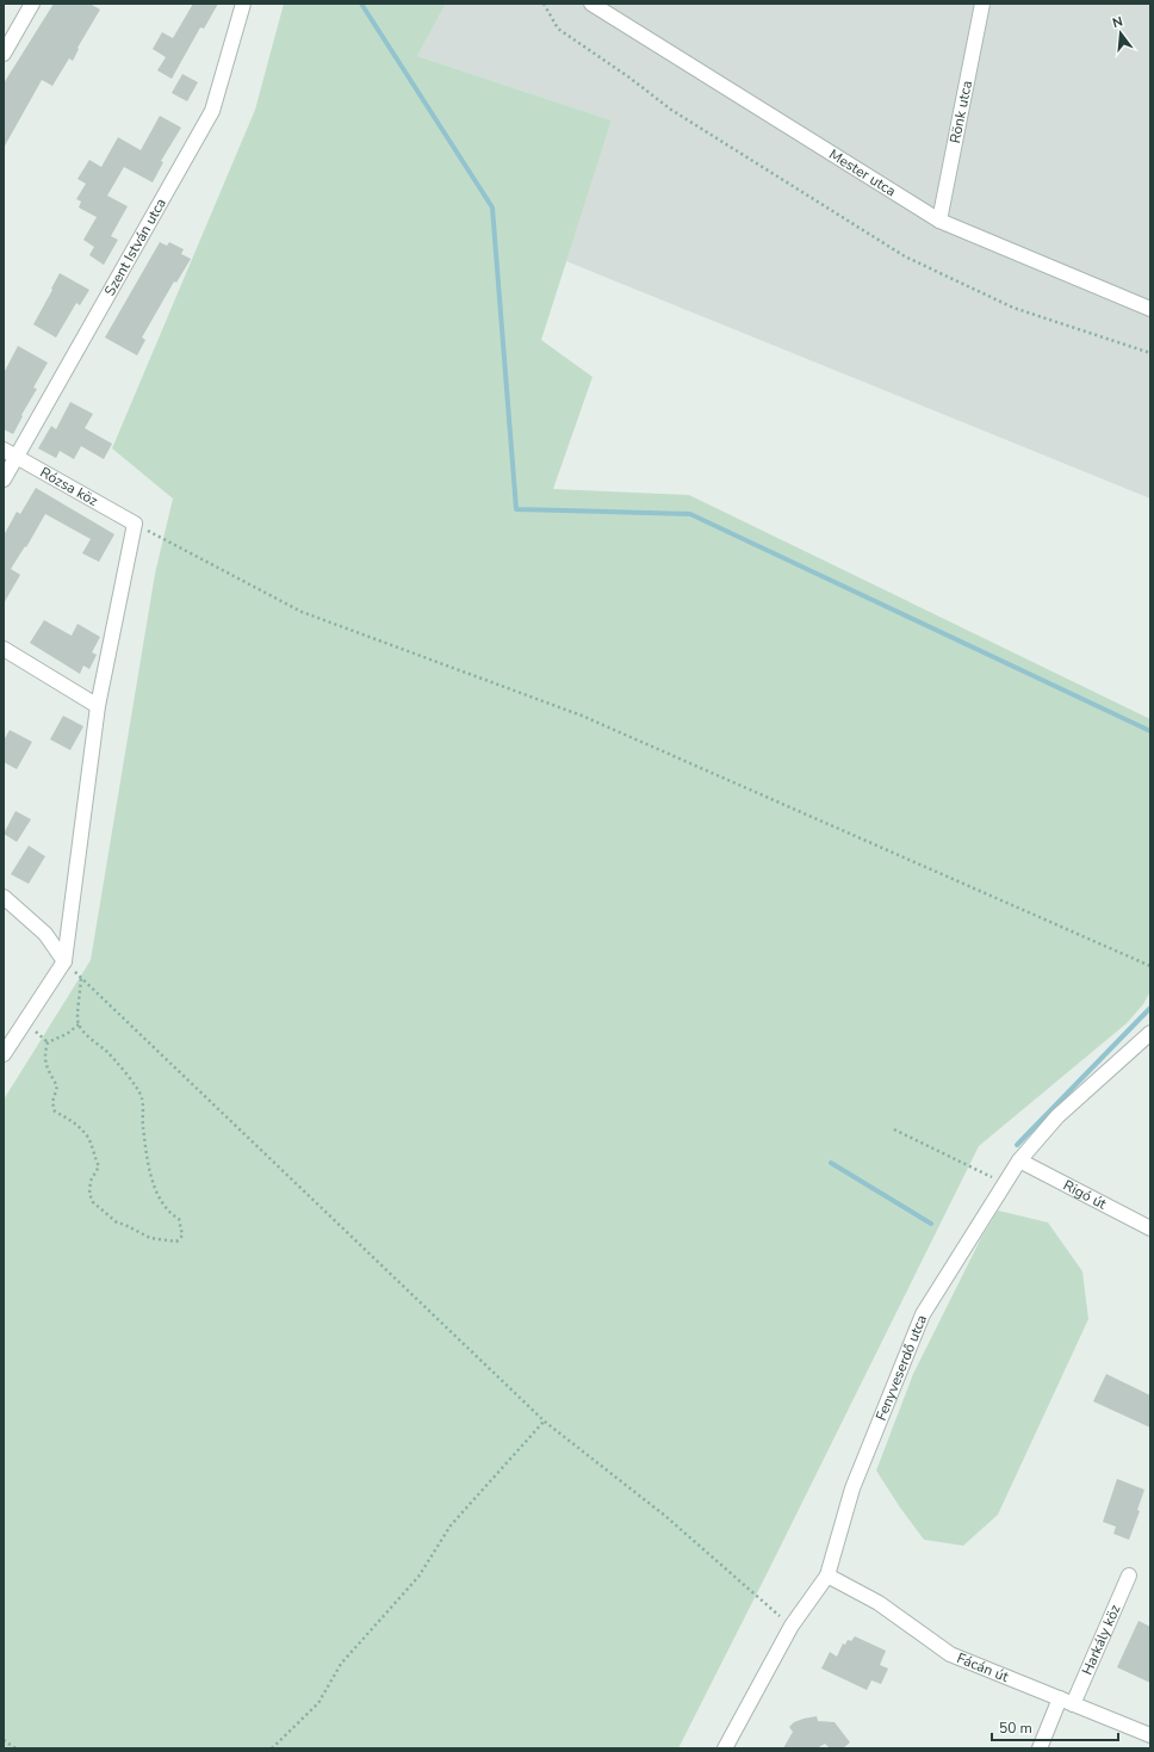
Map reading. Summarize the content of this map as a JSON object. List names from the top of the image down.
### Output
{
  "streets": {
    "street": [
      "Rönk utca",
      "Mester utca",
      "Szent István utca",
      "Rózsa köz",
      "Rigó út",
      "Fenyveserdő utca",
      "Harkály köz",
      "Fácán út"
    ]
  },
  "crossings": [
    ["Rönk utca", "Mester utca"],
    ["Szent István utca", "Rózsa köz"],
    ["Rigó út", "Fenyveserdő utca"],
    ["Fenyveserdő utca", "Fácán út"],
    ["Harkály köz", "Fácán út"]
  ],
  "scale_bar": "50 m",
  "north": "top"
}
